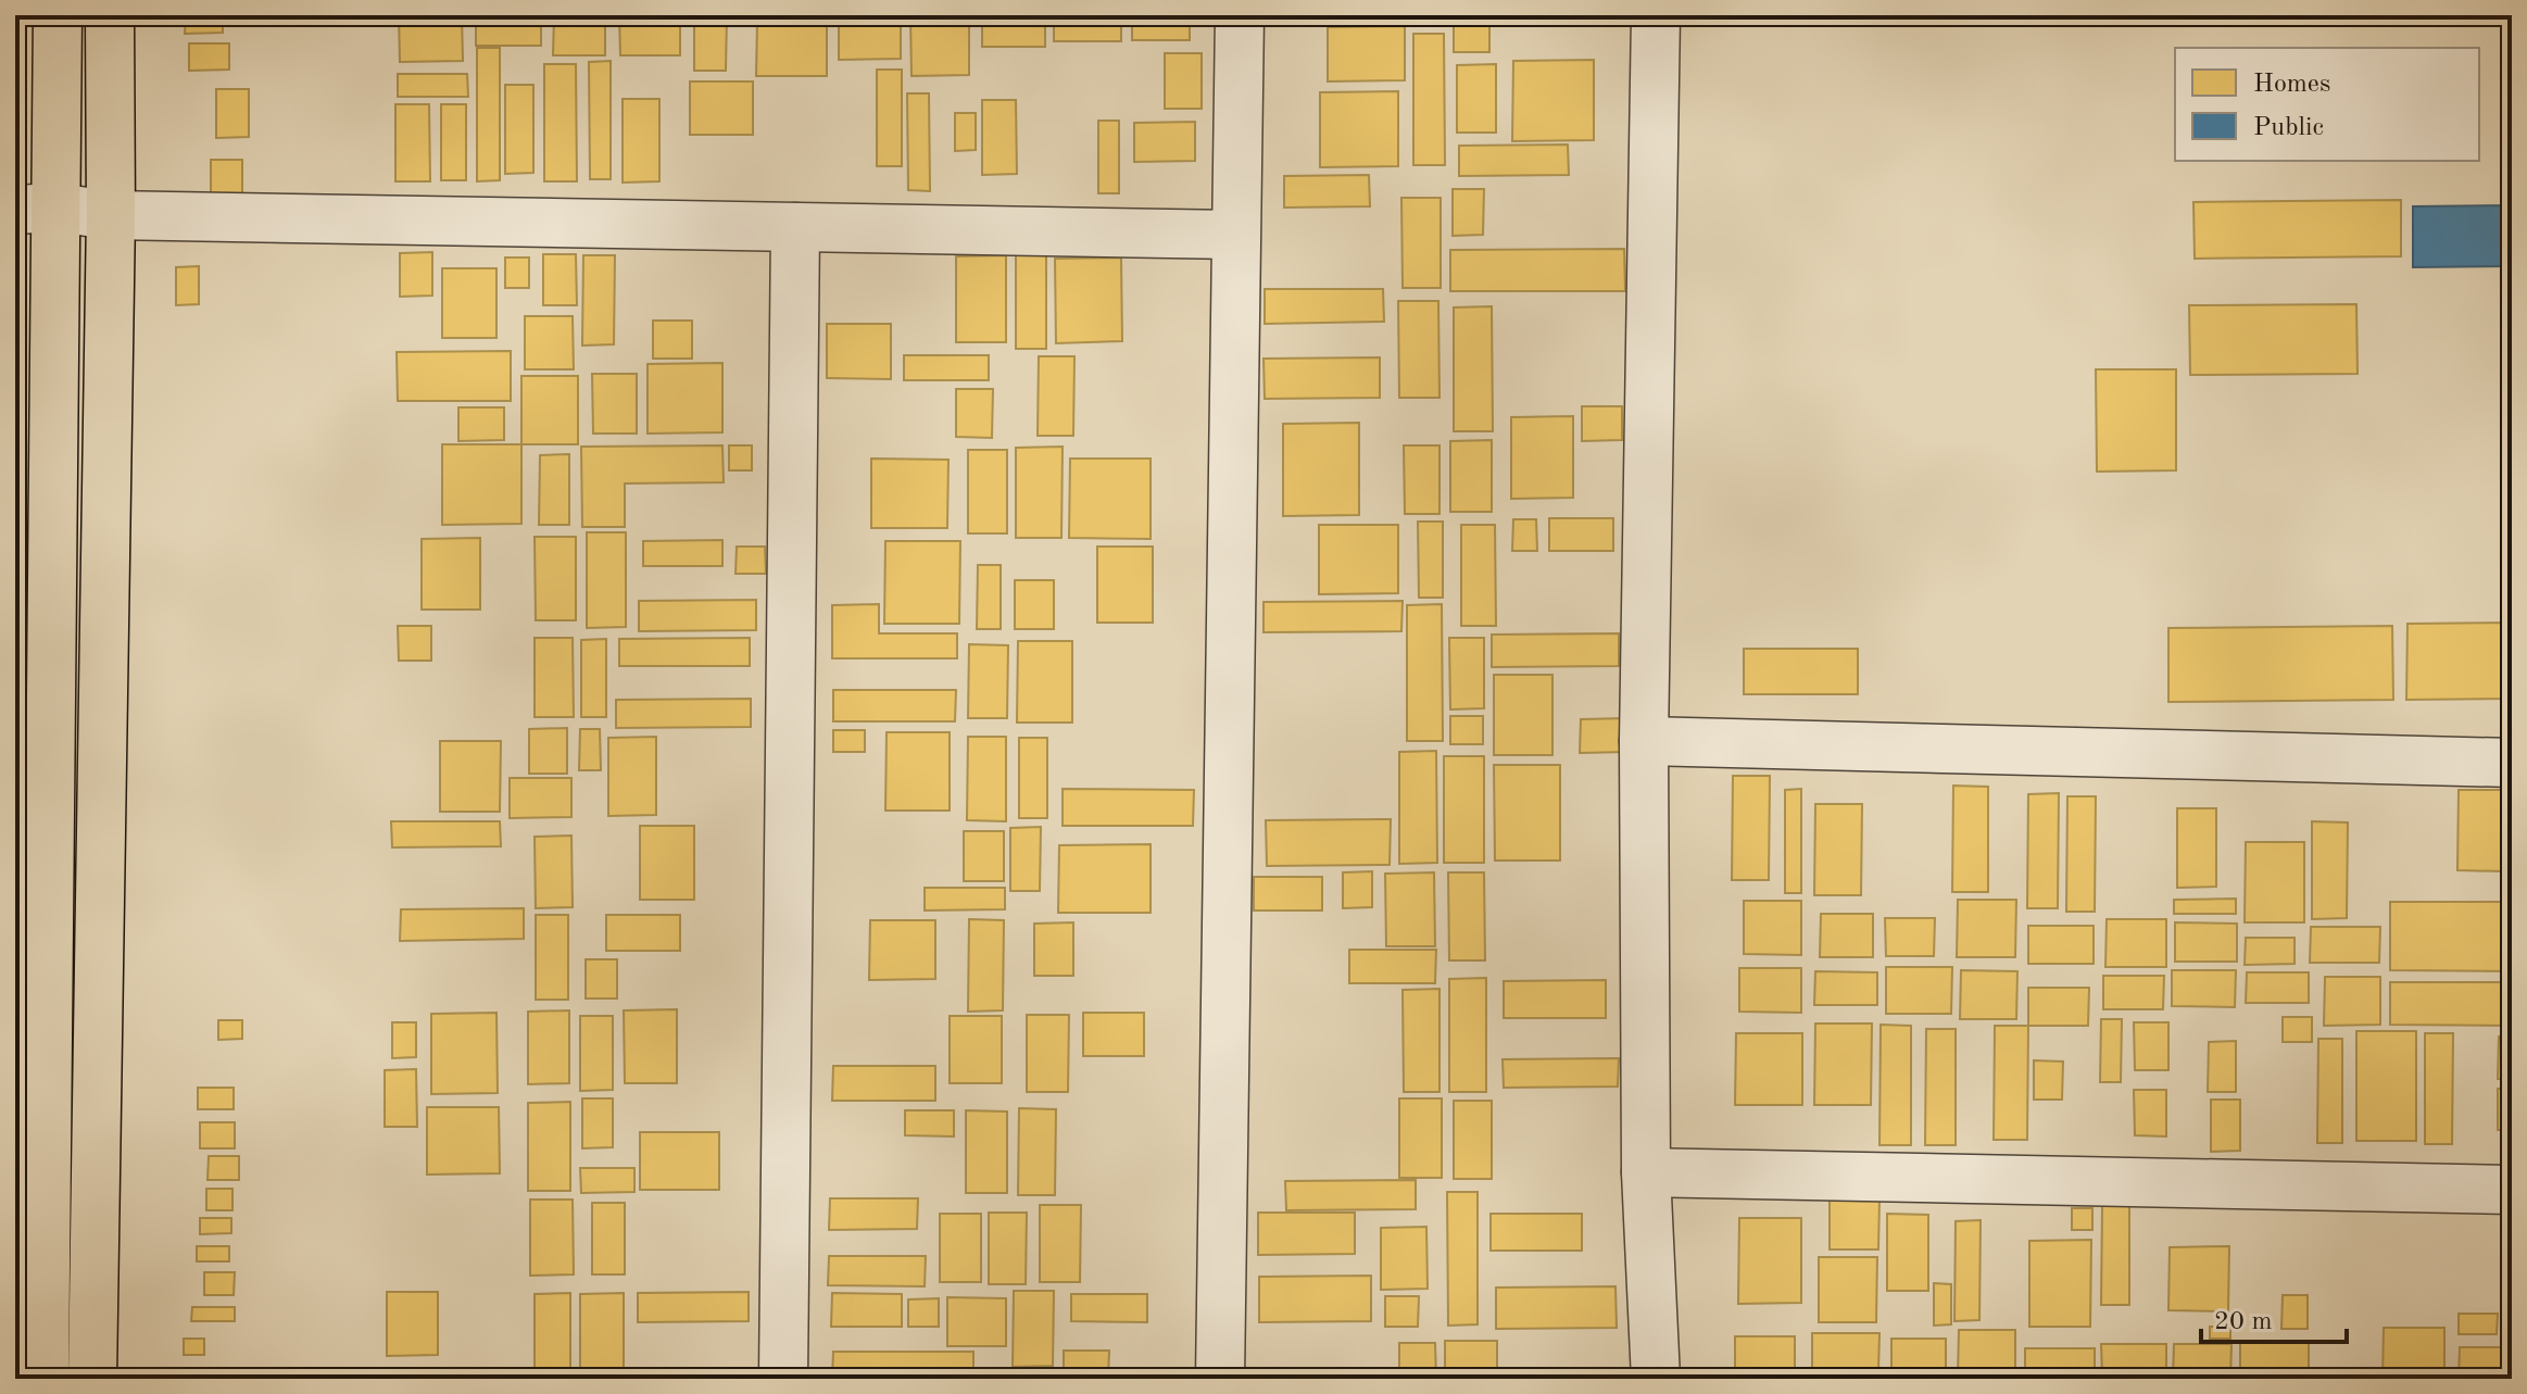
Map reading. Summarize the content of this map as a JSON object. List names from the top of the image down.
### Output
{
  "legend": ["Homes", "Public"],
  "scale_bar": "20 m"
}
